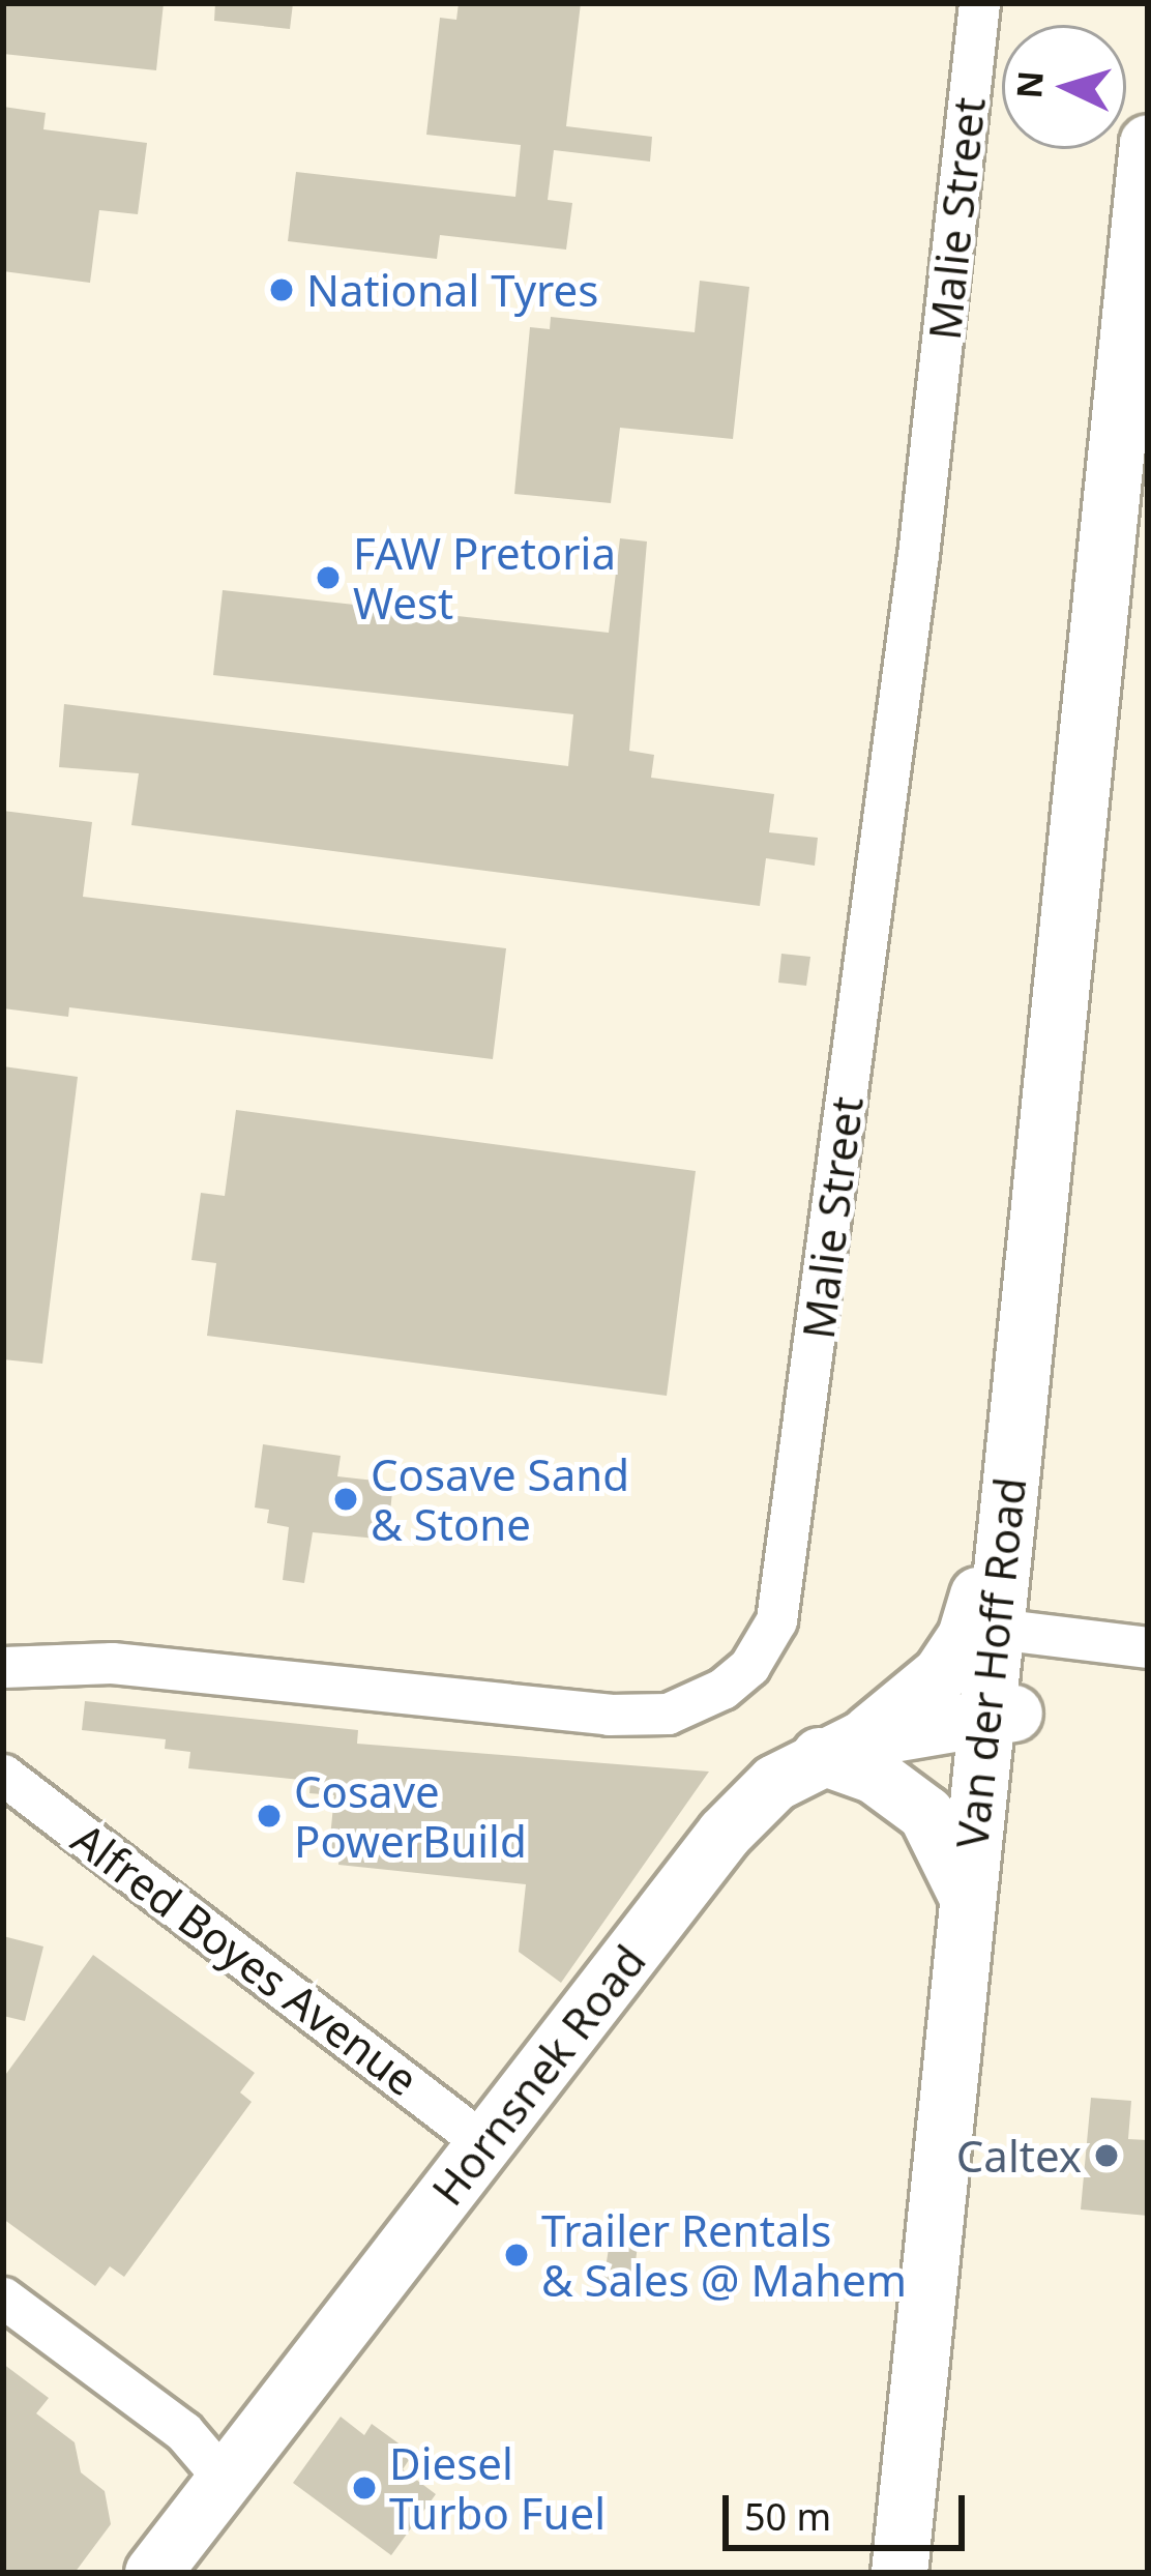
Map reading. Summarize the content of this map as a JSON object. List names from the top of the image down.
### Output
{
  "streets": {
    "main road": ["Van der Hoff Road", "Hornsnek Road"],
    "street": ["Malie Street", "Alfred Boyes Avenue"]
  },
  "crossings": [
    ["Van der Hoff Road", "Hornsnek Road"],
    ["Alfred Boyes Avenue", "Hornsnek Road"]
  ],
  "places": [
    "National Tyres",
    "FAW Pretoria West",
    "Cosave Sand & Stone",
    "Cosave PowerBuild",
    "Caltex",
    "Trailer Rentals & Sales @ Mahem",
    "Diesel Turbo Fuel"
  ],
  "scale_bar": "50 m",
  "north": "left"
}
